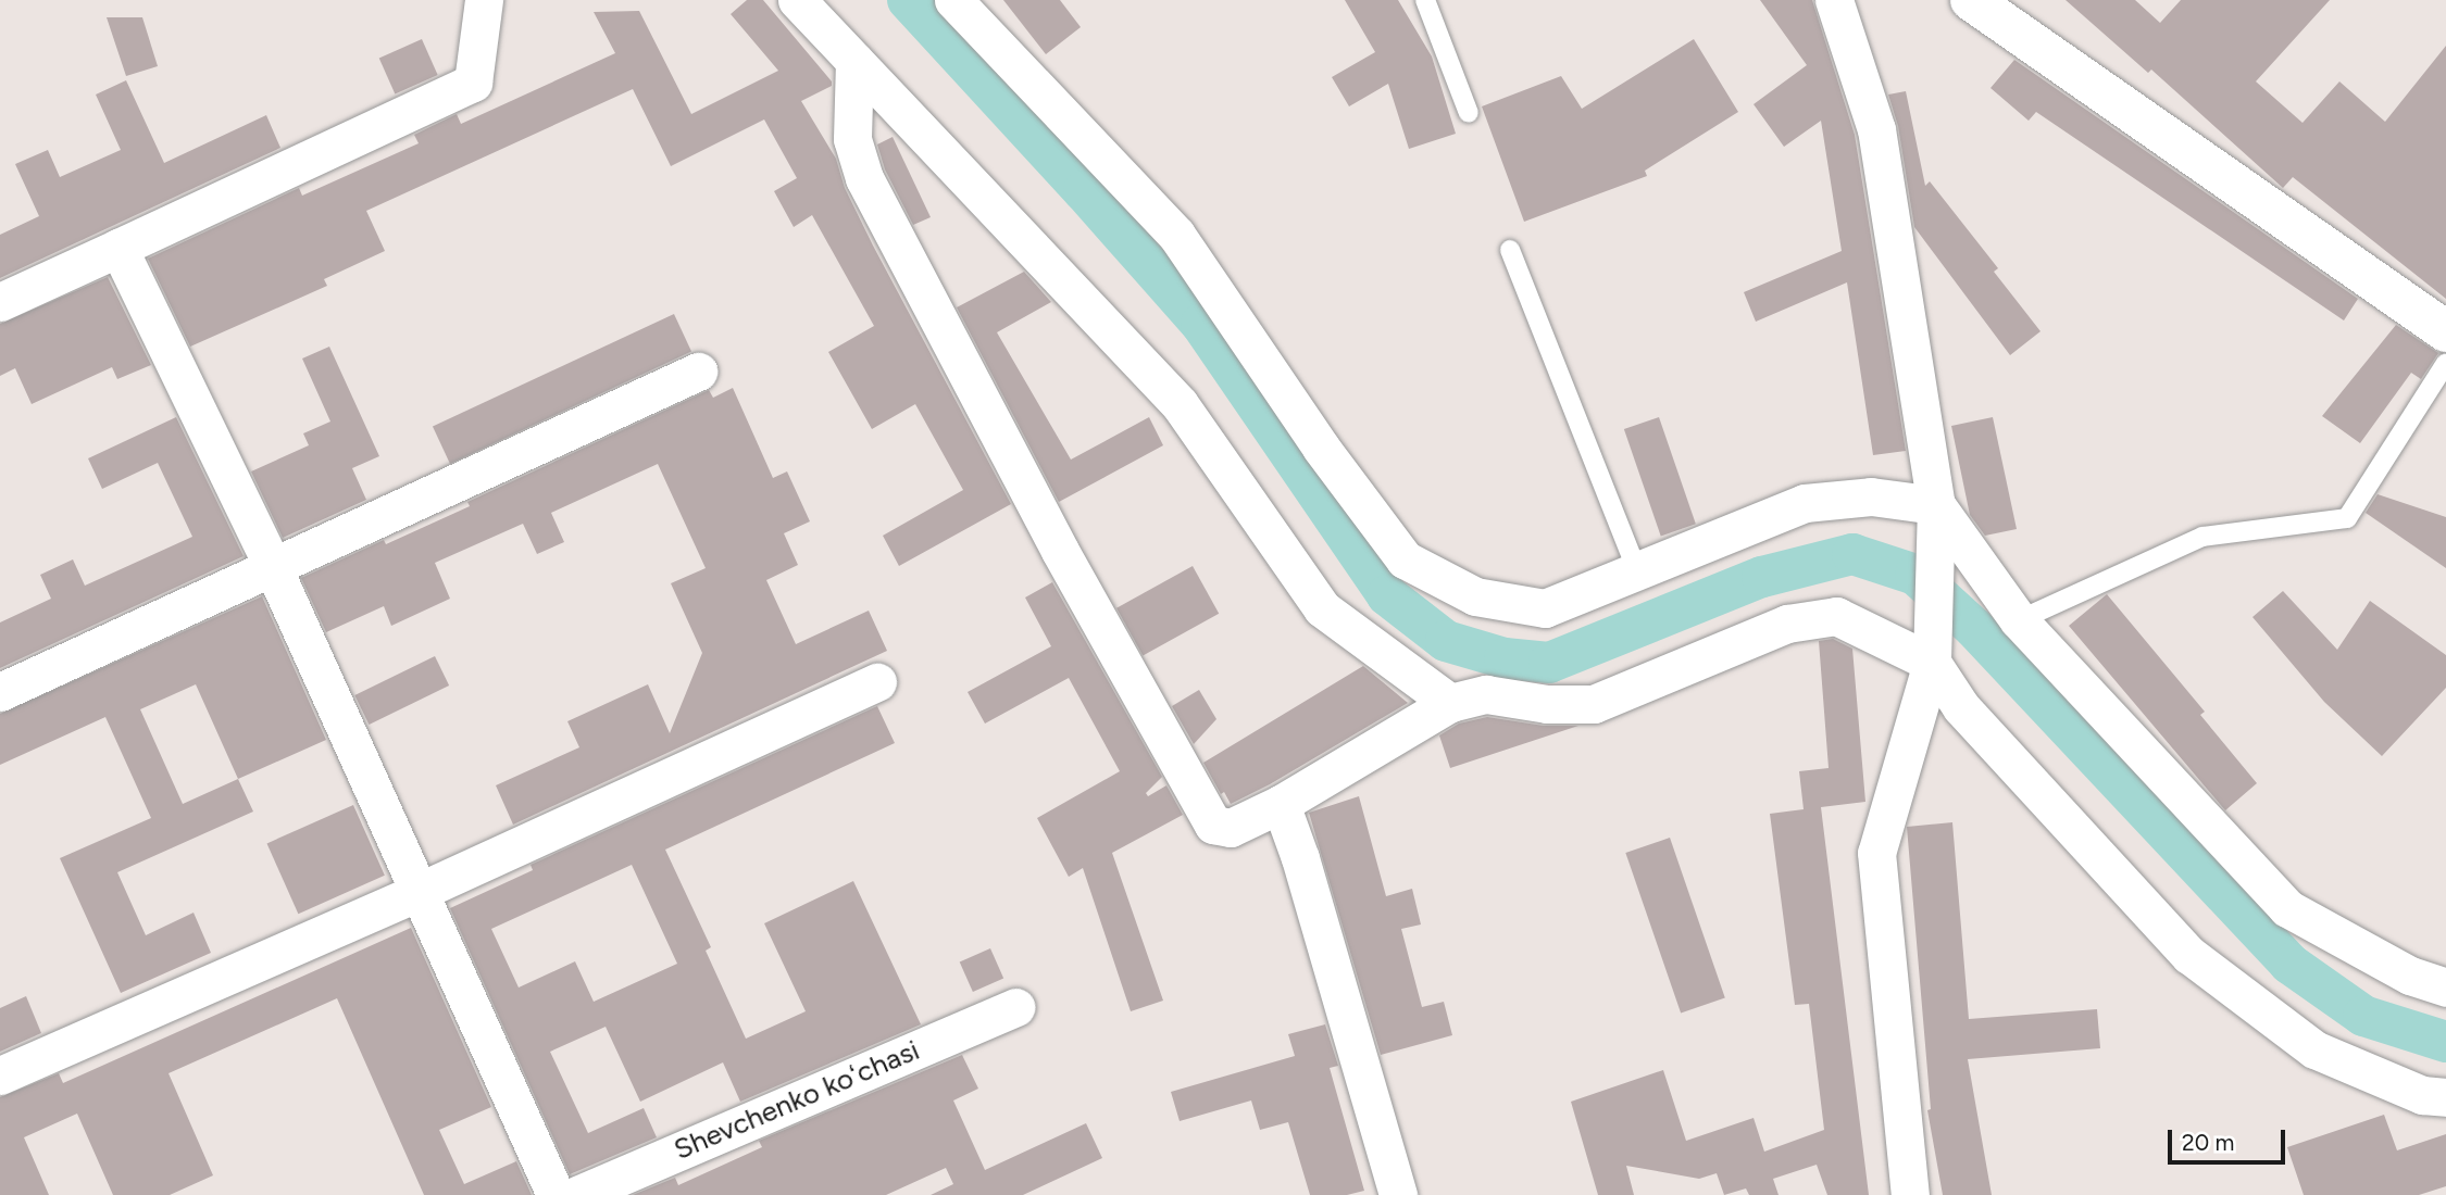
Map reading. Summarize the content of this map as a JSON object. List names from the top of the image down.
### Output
{
  "streets": {
    "street": ["Shevchenko koʻchasi"]
  },
  "scale_bar": "20 m"
}
